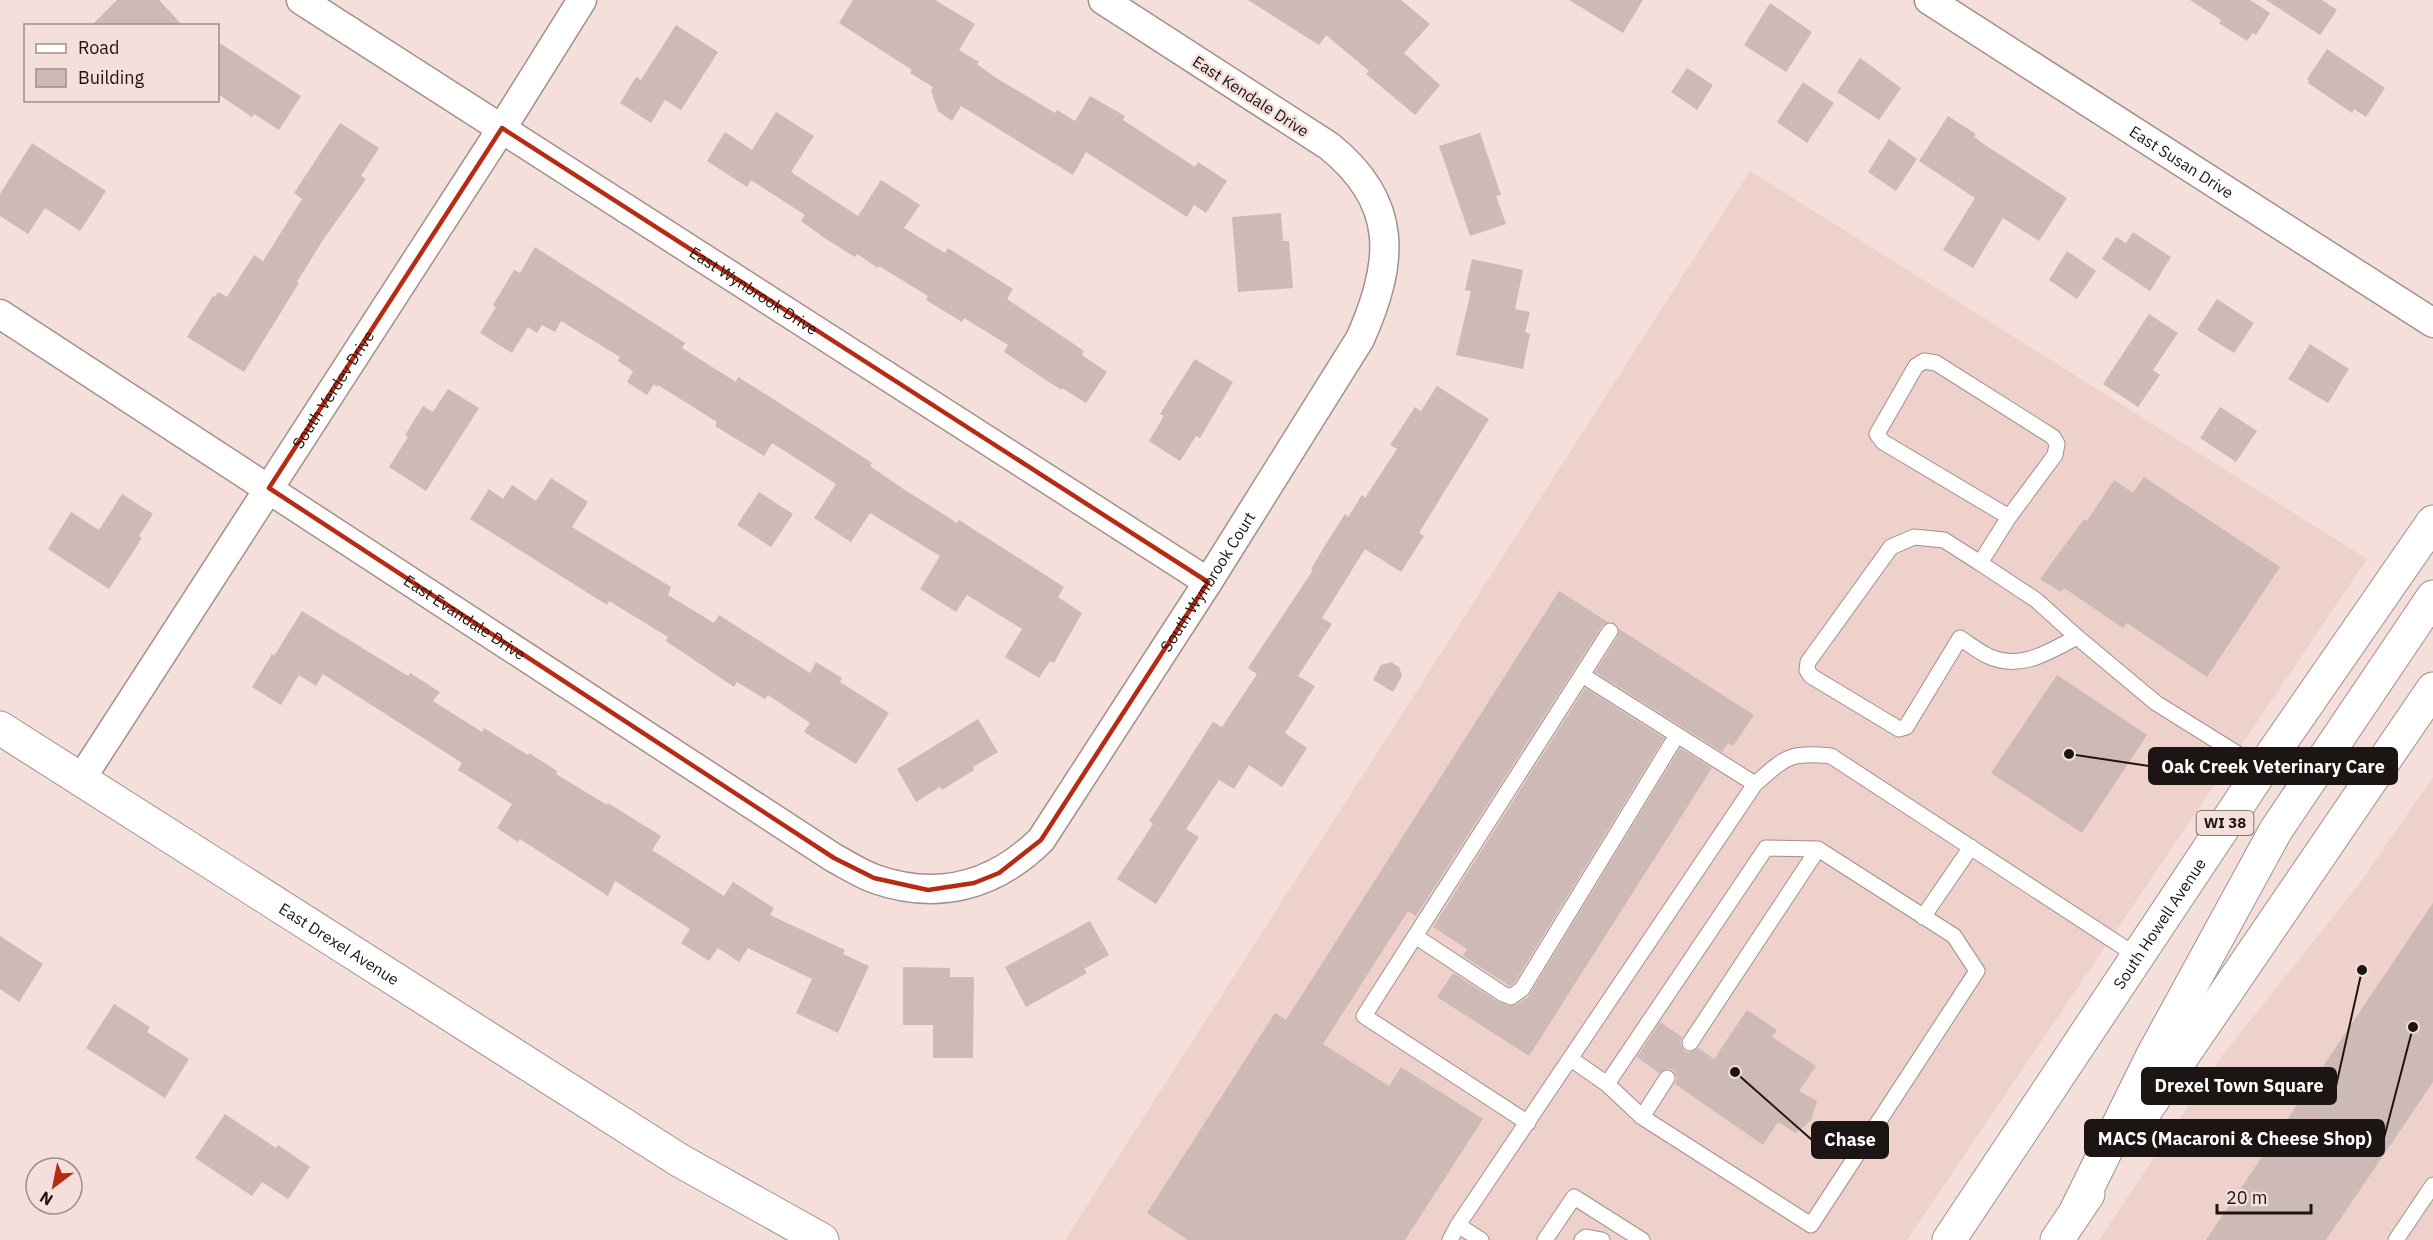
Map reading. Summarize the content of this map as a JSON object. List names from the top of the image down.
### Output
{
  "streets": {
    "main road": ["WI 38", "South Howell Avenue", "East Drexel Avenue"],
    "street": [
      "East Kendale Drive",
      "East Susan Drive",
      "East Wynbrook Drive",
      "South Verdev Drive",
      "South Wynbrook Court",
      "East Evandale Drive"
    ]
  },
  "crossings": [
    ["East Kendale Drive", "South Wynbrook Court"],
    ["East Wynbrook Drive", "South Verdev Drive"],
    ["East Wynbrook Drive", "South Wynbrook Court"],
    ["South Verdev Drive", "East Evandale Drive"],
    ["South Verdev Drive", "East Drexel Avenue"],
    ["South Wynbrook Court", "East Evandale Drive"]
  ],
  "places": [
    "Oak Creek Veterinary Care",
    "Drexel Town Square",
    "MACS (Macaroni & Cheese Shop)",
    "Chase"
  ],
  "legend": ["Road", "Building"],
  "scale_bar": "20 m",
  "north": "bottom left"
}
